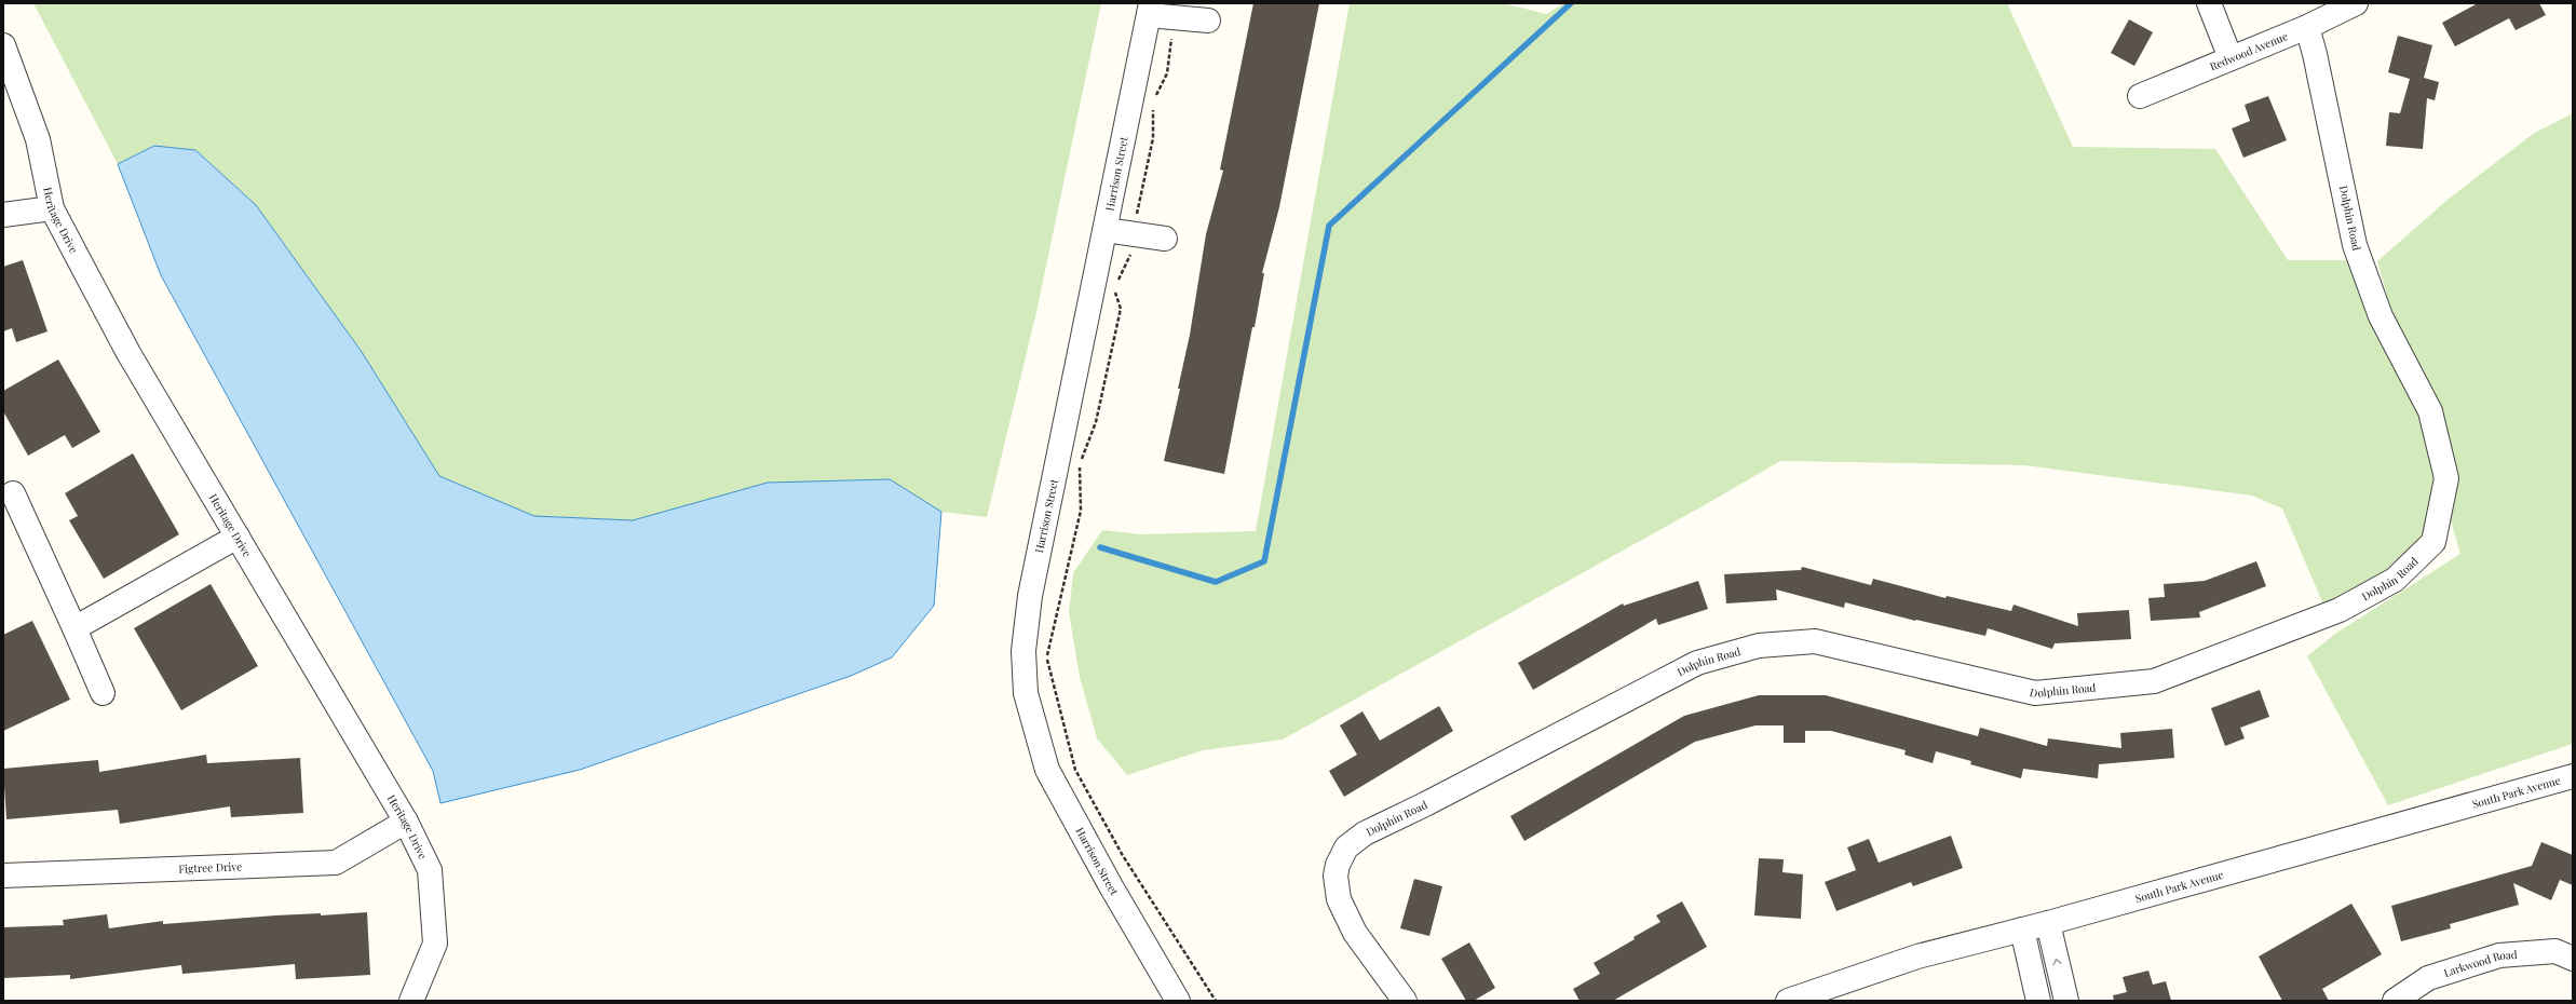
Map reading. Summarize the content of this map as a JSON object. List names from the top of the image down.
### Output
{
  "streets": {
    "street": [
      "Redwood Avenue",
      "Harrison Street",
      "Dolphin Road",
      "Heritage Drive",
      "South Park Avenue",
      "Figtree Drive",
      "Larkwood Road"
    ]
  },
  "crossings": [
    ["Redwood Avenue", "Dolphin Road"],
    ["Heritage Drive", "Figtree Drive"]
  ]
}
